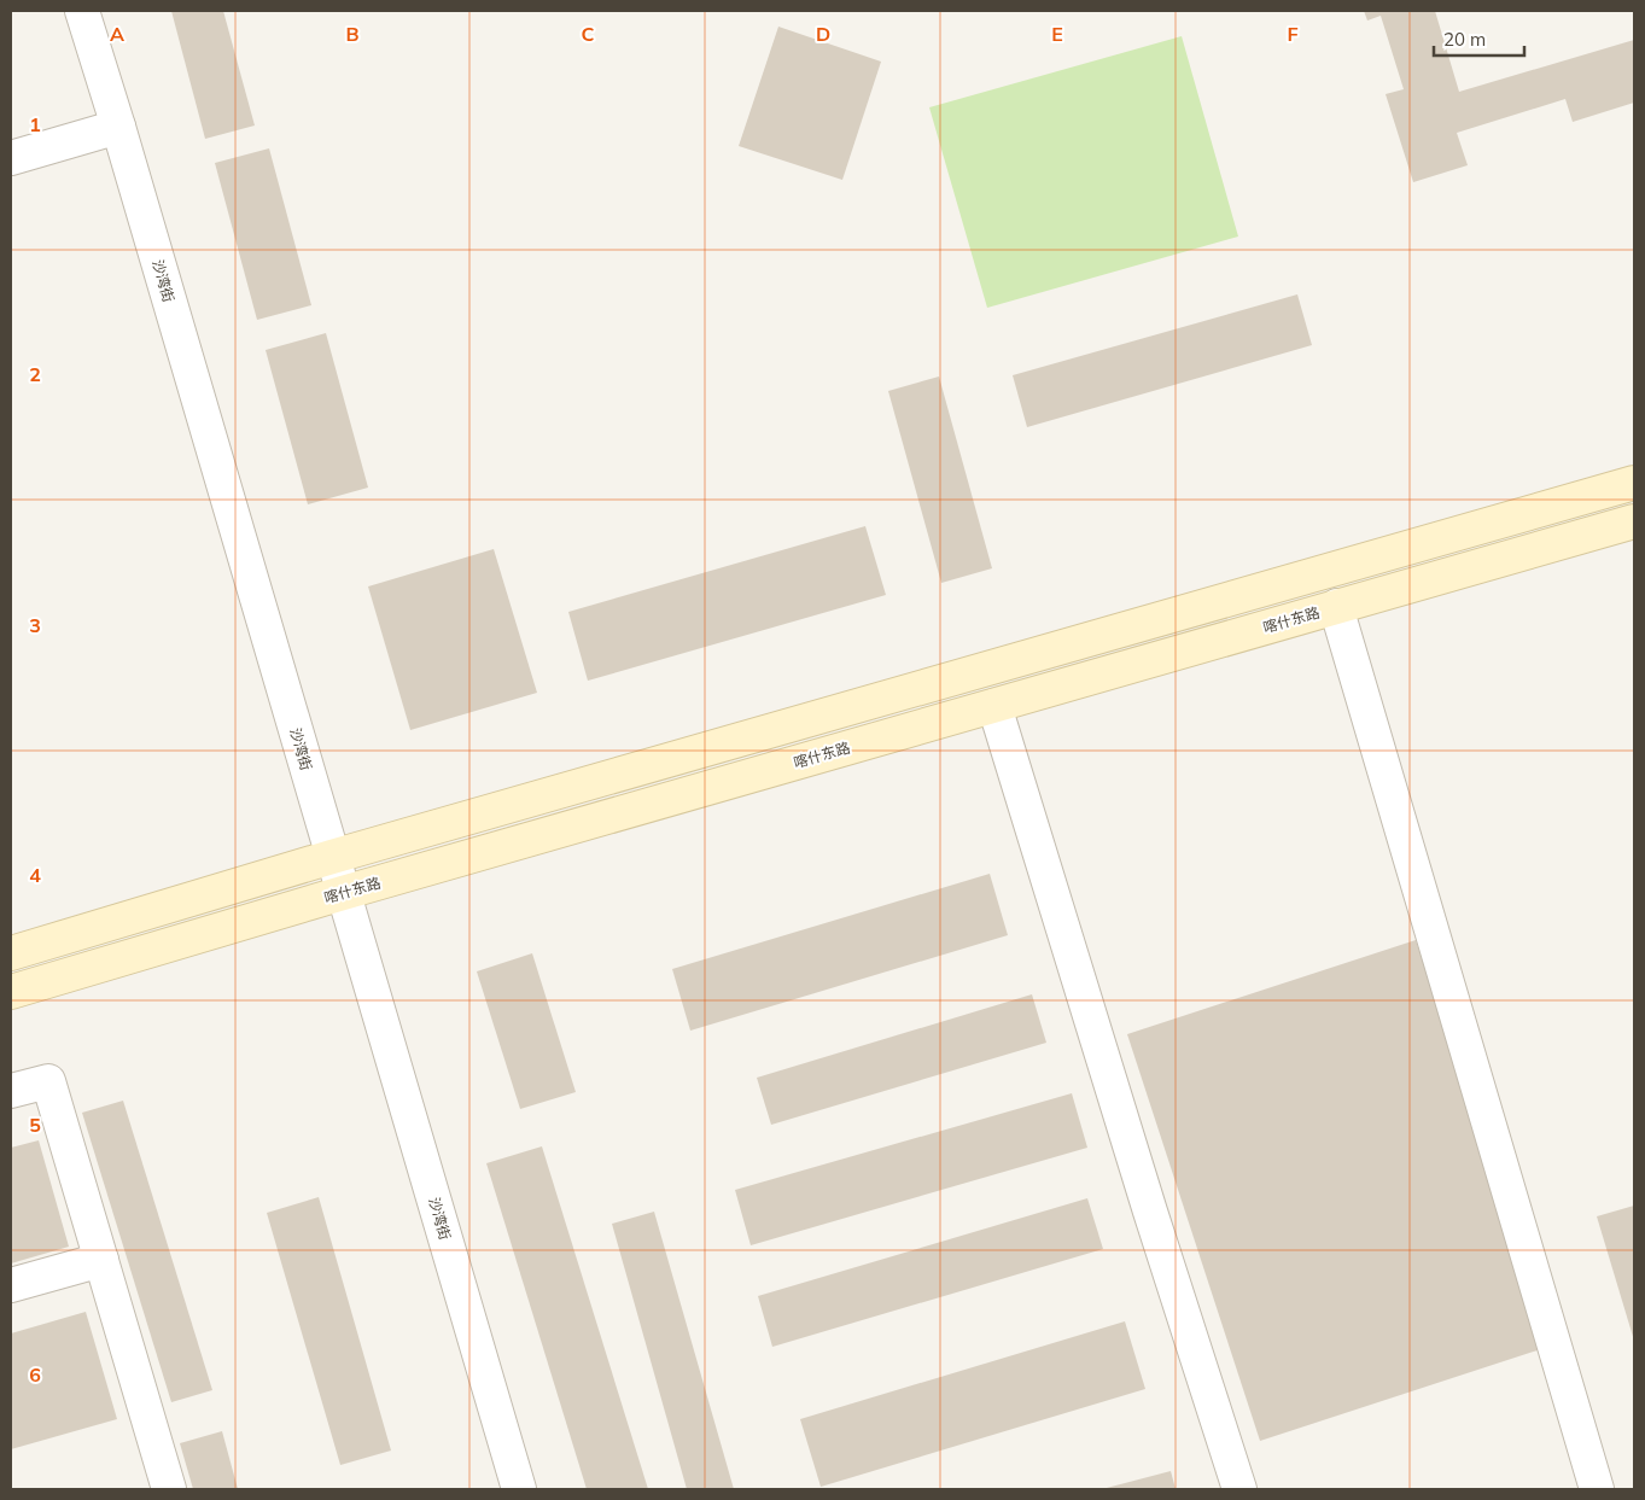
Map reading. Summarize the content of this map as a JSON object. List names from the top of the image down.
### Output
{
  "streets": {
    "main road": ["喀什东路"],
    "street": ["沙湾街"]
  },
  "crossings": [
    ["沙湾街", "喀什东路"]
  ],
  "scale_bar": "20 m",
  "grid": {
    "columns": [
      "A",
      "B",
      "C",
      "D",
      "E",
      "F"
    ],
    "rows": [
      "1",
      "2",
      "3",
      "4",
      "5",
      "6"
    ]
  }
}
